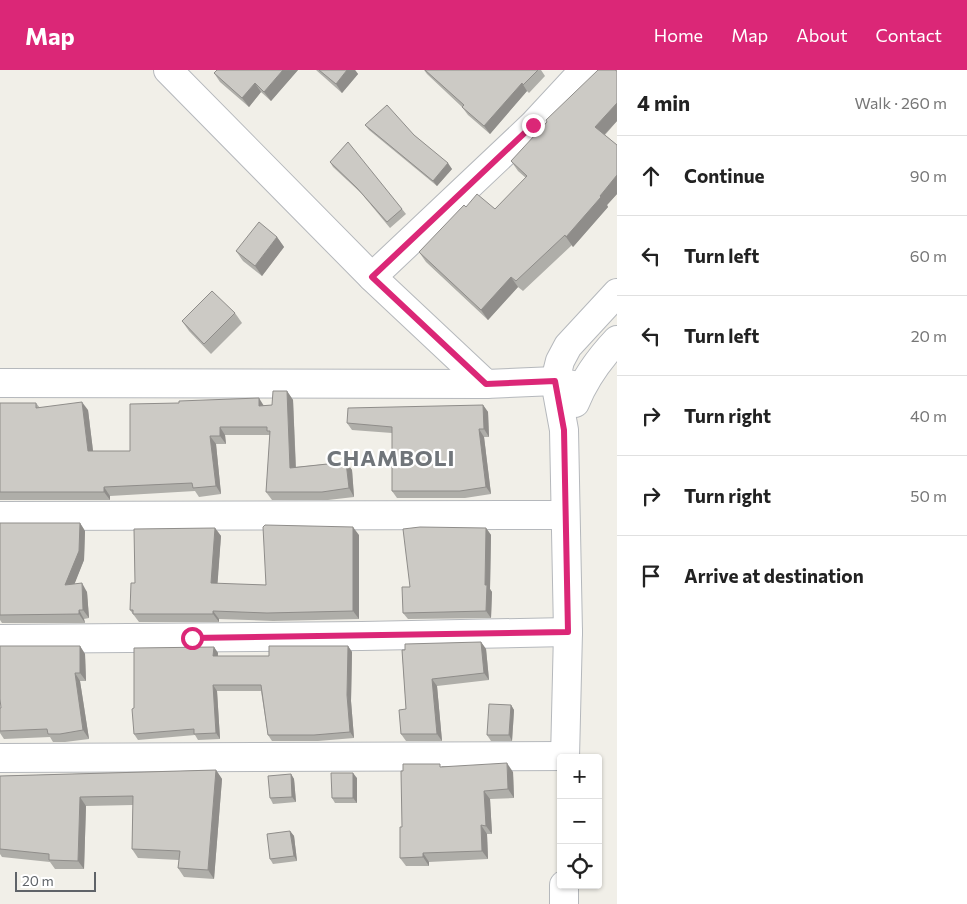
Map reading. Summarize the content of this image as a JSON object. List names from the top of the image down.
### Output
{
  "districts": ["CHAMBOLI"],
  "scale_bar": "20 m",
  "page": {
    "header": "Map",
    "nav": [
      "Home",
      "Map",
      "About",
      "Contact"
    ],
    "heading": ["4 min", "Walk · 260 m"],
    "list": [
      ["Continue", "90 m"],
      ["Turn left", "60 m"],
      ["Turn left", "20 m"],
      ["Turn right", "40 m"],
      ["Turn right", "50 m"],
      "Arrive at destination"
    ],
    "map_buttons": ["+", "−"],
    "scale": "20 m"
  }
}
